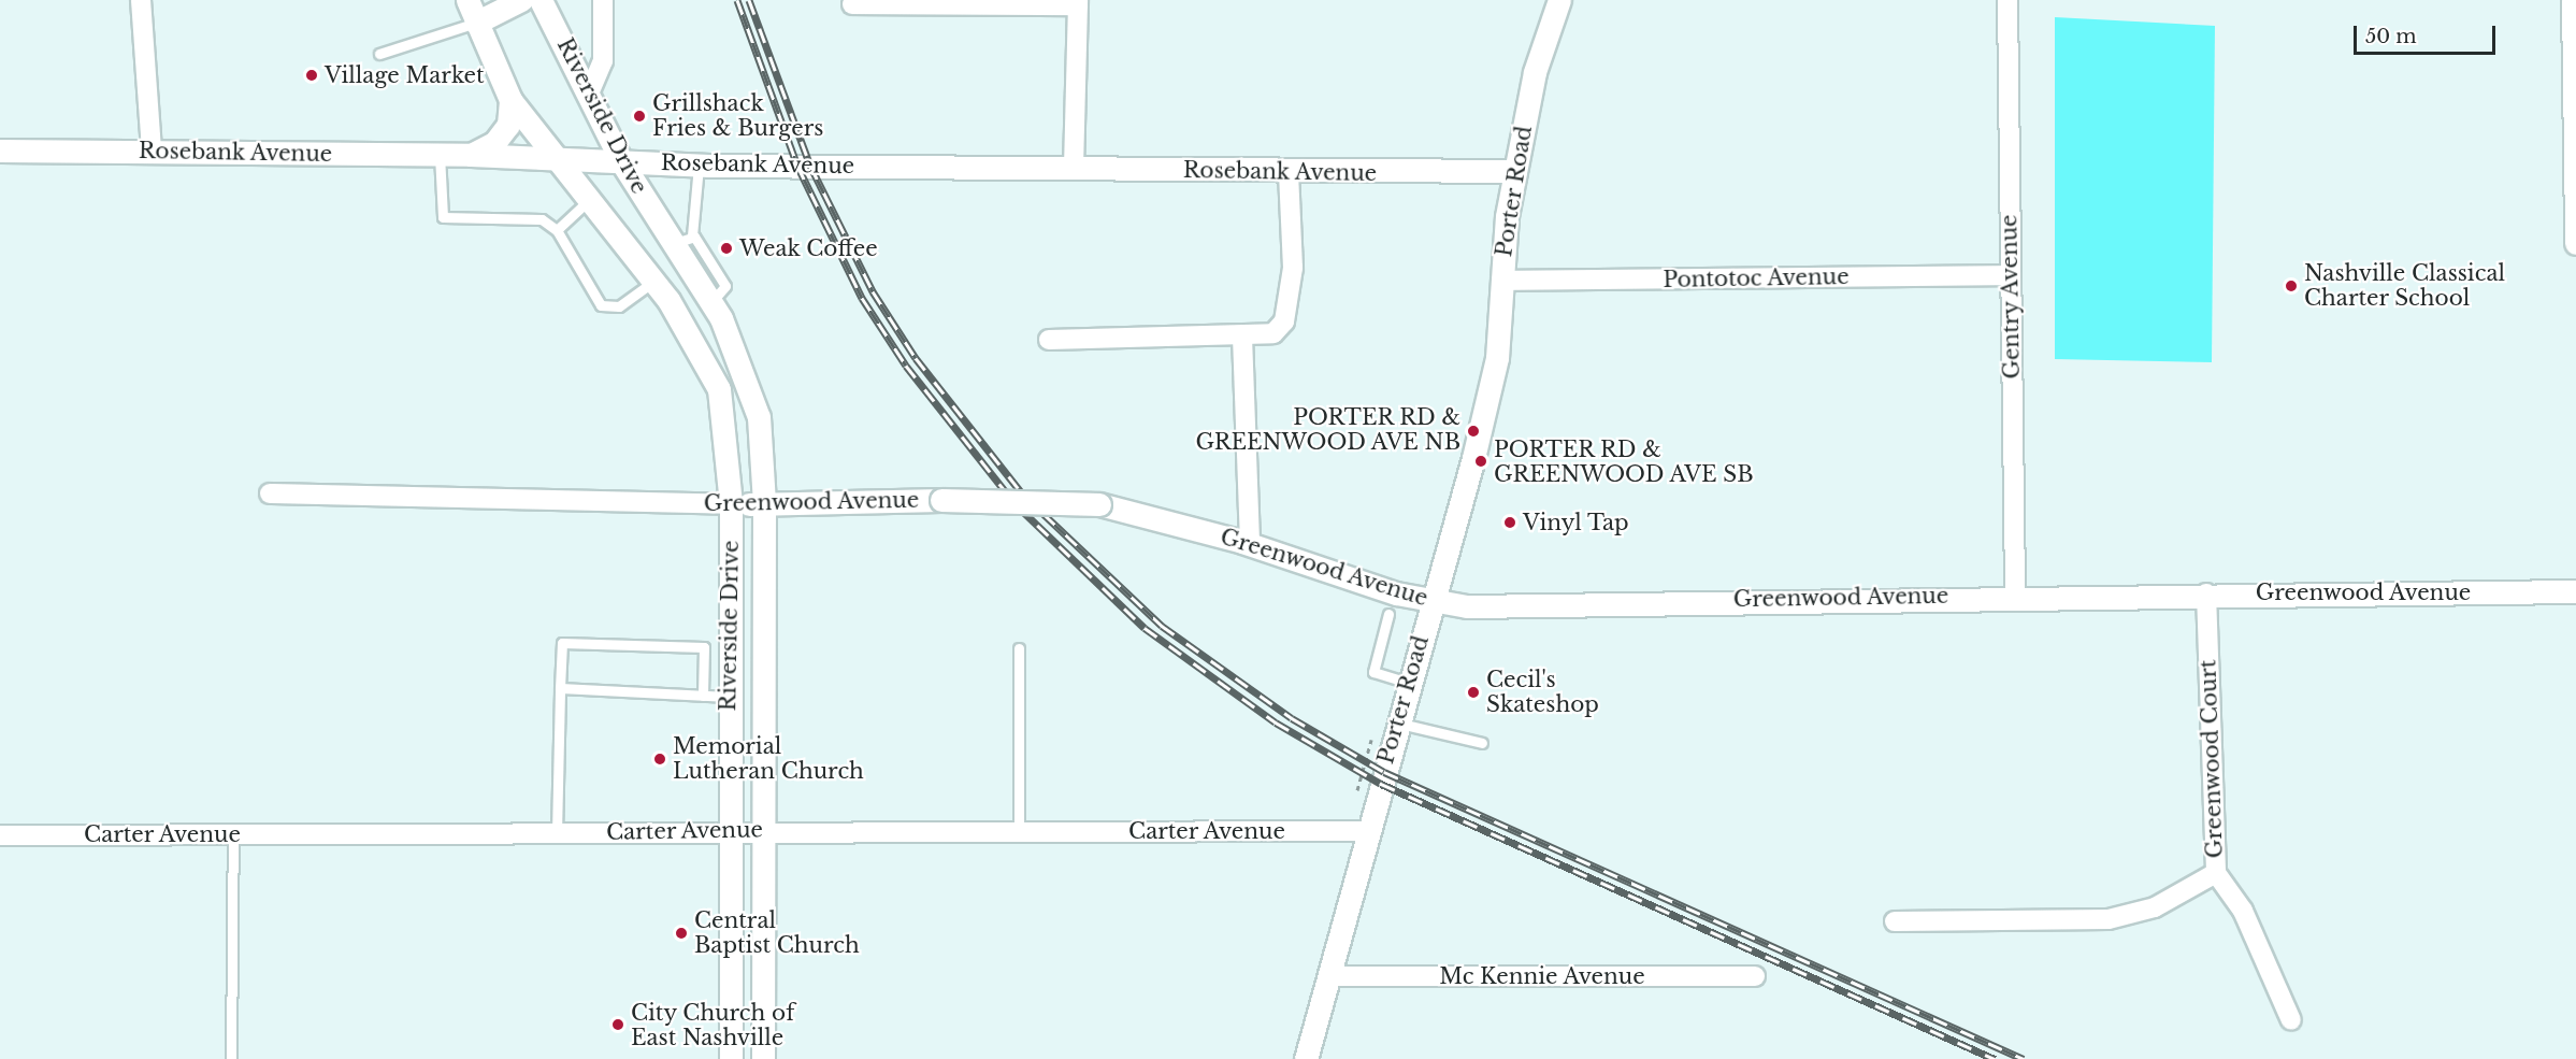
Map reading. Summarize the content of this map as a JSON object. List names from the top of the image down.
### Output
{
  "streets": {
    "street": [
      "Riverside Drive",
      "Rosebank Avenue",
      "Porter Road",
      "Pontotoc Avenue",
      "Gentry Avenue",
      "Greenwood Avenue",
      "Greenwood Court",
      "Carter Avenue",
      "Mc Kennie Avenue"
    ]
  },
  "crossings": [
    ["Riverside Drive", "Rosebank Avenue"],
    ["Riverside Drive", "Greenwood Avenue"],
    ["Riverside Drive", "Carter Avenue"],
    ["Rosebank Avenue", "Porter Road"],
    ["Porter Road", "Pontotoc Avenue"],
    ["Porter Road", "Greenwood Avenue"],
    ["Porter Road", "Carter Avenue"],
    ["Porter Road", "Mc Kennie Avenue"],
    ["Pontotoc Avenue", "Gentry Avenue"],
    ["Gentry Avenue", "Greenwood Avenue"],
    ["Greenwood Avenue", "Greenwood Court"]
  ],
  "places": [
    "Village Market",
    "Grillshack Fries & Burgers",
    "Weak Coffee",
    "Nashville Classical Charter School",
    "PORTER RD & GREENWOOD AVE NB",
    "PORTER RD & GREENWOOD AVE SB",
    "Vinyl Tap",
    "Cecil's Skateshop",
    "Memorial Lutheran Church",
    "Central Baptist Church",
    "City Church of East Nashville"
  ],
  "scale_bar": "50 m"
}
